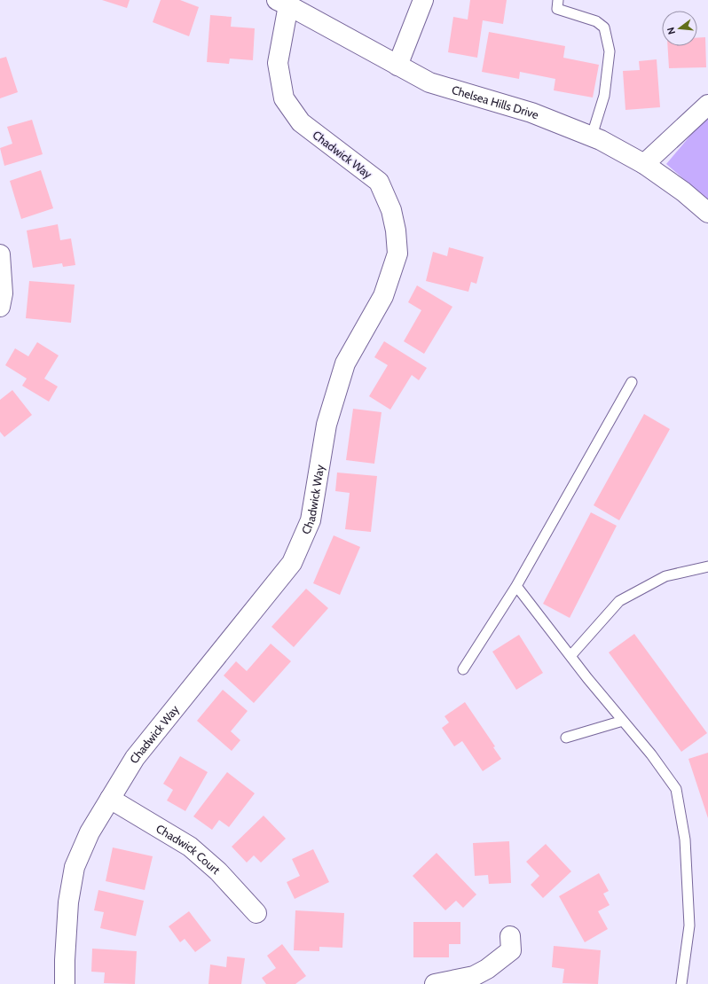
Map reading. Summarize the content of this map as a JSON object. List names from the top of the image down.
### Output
{
  "streets": {
    "street": ["Chelsea Hills Drive", "Chadwick Way", "Chadwick Court"]
  },
  "crossings": [
    ["Chelsea Hills Drive", "Chadwick Way"],
    ["Chadwick Way", "Chadwick Court"]
  ],
  "north": "left"
}
